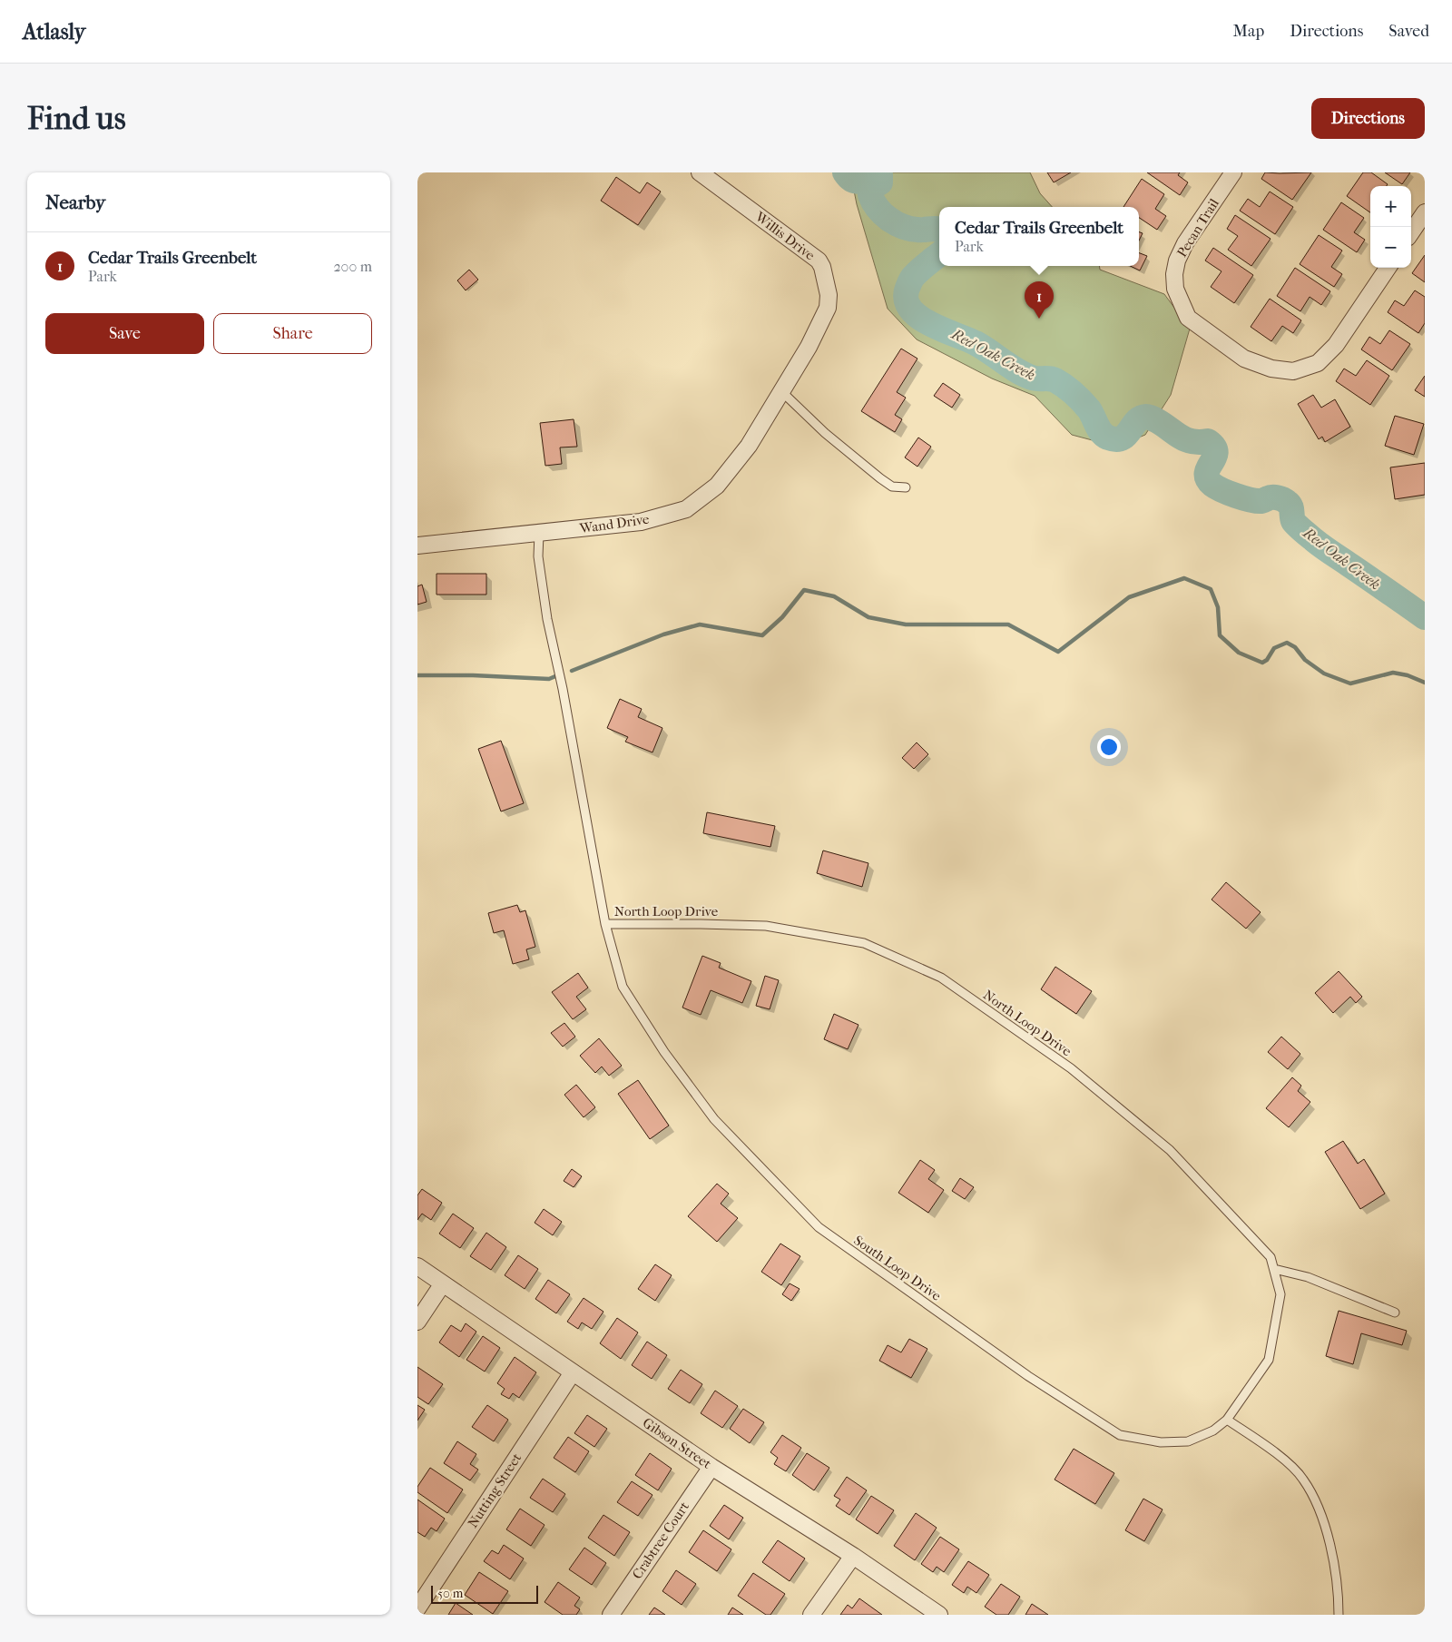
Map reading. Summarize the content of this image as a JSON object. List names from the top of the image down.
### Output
{
  "streets": {
    "street": [
      "Pecan Trail",
      "Willis Drive",
      "Wand Drive",
      "Gibson Street",
      "Nutting Street",
      "Crabtree Court"
    ],
    "lane": ["North Loop Drive", "South Loop Drive"]
  },
  "crossings": [
    ["Willis Drive", "Wand Drive"],
    ["Wand Drive", "South Loop Drive"],
    ["North Loop Drive", "South Loop Drive"],
    ["Gibson Street", "Nutting Street"],
    ["Gibson Street", "Crabtree Court"]
  ],
  "water": ["Red Oak Creek"],
  "scale_bar": "50 m",
  "page": {
    "header": "Atlasly",
    "nav": ["Map", "Directions", "Saved"],
    "buttons": [
      "Directions",
      ["Save", "Share"]
    ],
    "title": "Find us",
    "heading": "Nearby",
    "map_buttons": ["+", "−"],
    "popup": ["Cedar Trails Greenbelt", "Park"],
    "list": [
      {
        "mark": "1",
        "name": "Cedar Trails Greenbelt",
        "note": "Park",
        "value": "200 m"
      }
    ],
    "pins": "1",
    "scale": "50 m"
  }
}
